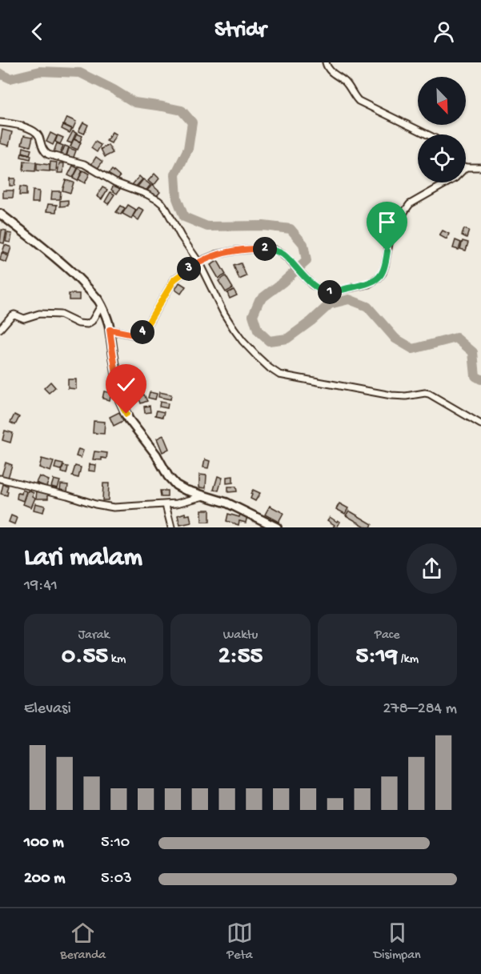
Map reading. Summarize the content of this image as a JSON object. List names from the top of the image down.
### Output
{
  "north": "bottom right",
  "page": {
    "header": "Stridr",
    "pins": [
      "2",
      "3",
      "1",
      "4"
    ],
    "heading": ["Lari malam", "19:41"],
    "stats": [
      ["Jarak", "0.55 km"],
      ["Waktu", "2:55"],
      ["Pace", "5:19 /km"]
    ],
    "chart": ["Elevasi", "278–284 m"],
    "list": [
      {
        "name": "100 m",
        "note": "5:10"
      },
      {
        "name": "200 m",
        "note": "5:03"
      }
    ],
    "tabs": ["Beranda", "Peta", "Disimpan"]
  }
}
